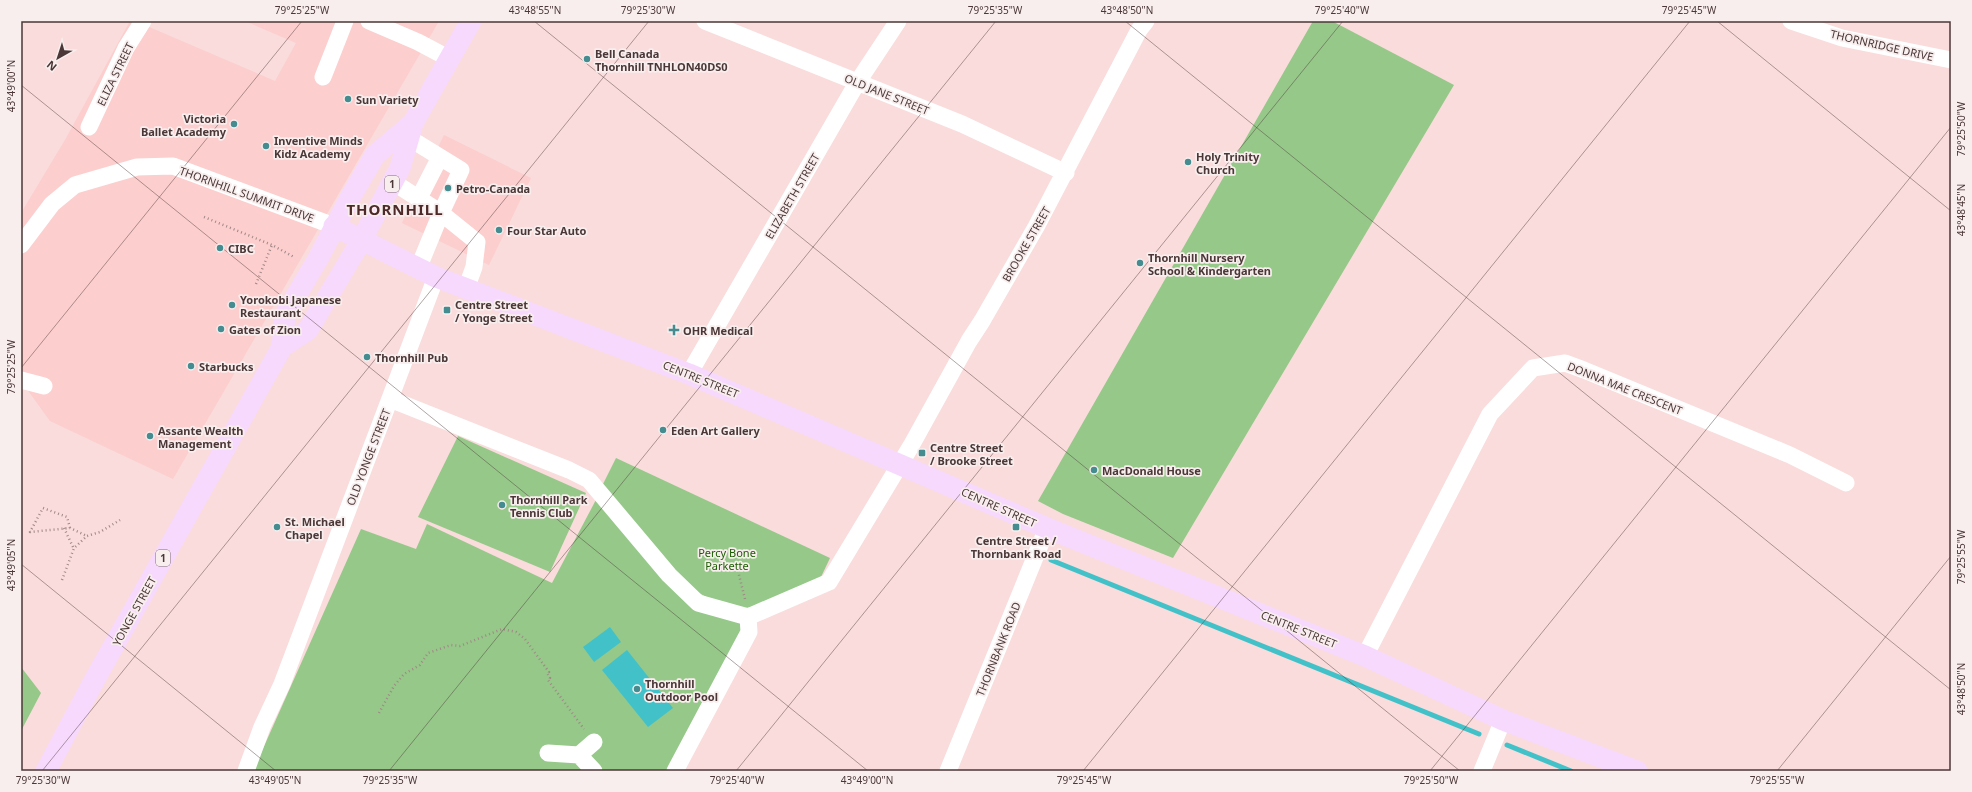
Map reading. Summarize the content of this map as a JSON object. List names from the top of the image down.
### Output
{
  "streets": {
    "main road": ["1", "CENTRE STREET", "YONGE STREET"],
    "street": [
      "THORNRIDGE DRIVE",
      "ELIZA STREET",
      "OLD JANE STREET",
      "THORNHILL SUMMIT DRIVE",
      "ELIZABETH STREET",
      "BROOKE STREET",
      "DONNA MAE CRESCENT",
      "OLD YONGE STREET",
      "THORNBANK ROAD"
    ]
  },
  "crossings": [
    ["OLD JANE STREET", "ELIZABETH STREET"],
    ["OLD JANE STREET", "BROOKE STREET"],
    ["THORNHILL SUMMIT DRIVE", "CENTRE STREET"],
    ["THORNHILL SUMMIT DRIVE", "YONGE STREET"],
    ["ELIZABETH STREET", "CENTRE STREET"],
    ["BROOKE STREET", "CENTRE STREET"],
    ["CENTRE STREET", "DONNA MAE CRESCENT"],
    ["CENTRE STREET", "OLD YONGE STREET"],
    ["CENTRE STREET", "YONGE STREET"],
    ["CENTRE STREET", "THORNBANK ROAD"]
  ],
  "districts": ["THORNHILL"],
  "parks": ["Percy Bone Parkette"],
  "places": {
    "other": [
      "Bell Canada Thornhill TNHLON40DS0",
      "Sun Variety",
      "Victoria Ballet Academy",
      "Inventive Minds Kidz Academy",
      "Holy Trinity Church",
      "Petro-Canada",
      "Four Star Auto",
      "CIBC",
      "Thornhill Nursery School & Kindergarten",
      "Yorokobi Japanese Restaurant",
      "Gates of Zion",
      "Thornhill Pub",
      "Starbucks",
      "Eden Art Gallery",
      "Assante Wealth Management",
      "MacDonald House",
      "Thornhill Park Tennis Club",
      "St. Michael Chapel",
      "Thornhill Outdoor Pool"
    ],
    "transit": ["Centre Street / Yonge Street", "Centre Street / Brooke Street", "Centre Street / Thornbank Road"],
    "health": ["OHR Medical"]
  },
  "north": "bottom left",
  "coordinates": [
    "79°25'25\"W",
    "43°48'55\"N",
    "79°25'30\"W",
    "79°25'35\"W",
    "43°48'50\"N",
    "79°25'40\"W",
    "79°25'45\"W",
    "43°49'00\"N",
    "79°25'50\"W",
    "43°48'45\"N",
    "79°25'55\"W",
    "43°49'05\"N"
  ]
}
